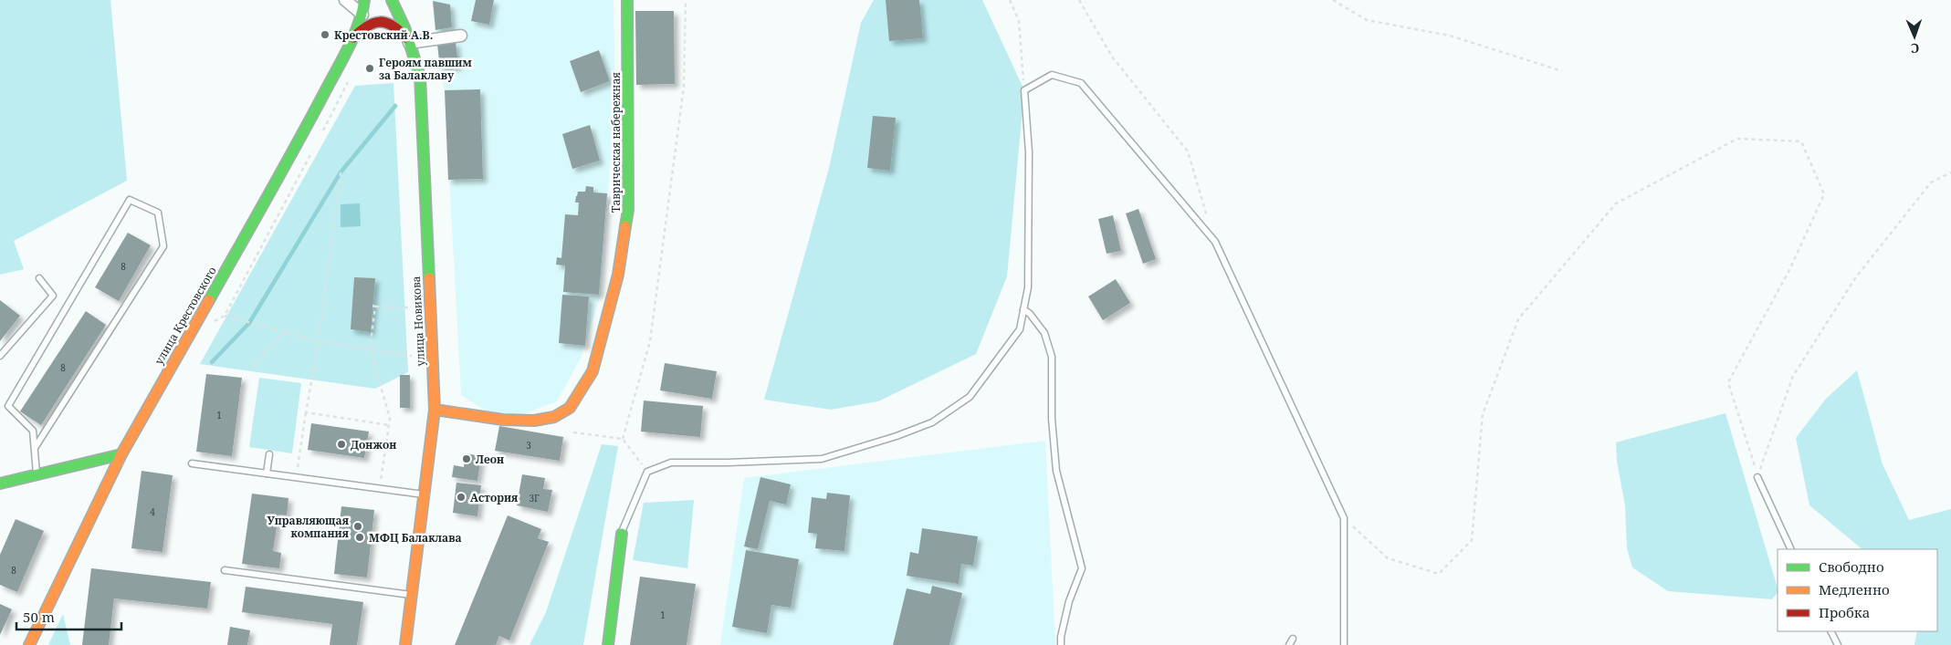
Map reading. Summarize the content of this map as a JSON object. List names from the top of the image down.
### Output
{
  "streets": {
    "main road": ["Таврическая набережная", "улица Крестовского", "улица Новикова"]
  },
  "crossings": [
    ["Таврическая набережная", "улица Новикова"]
  ],
  "places": [
    "Крестовский А.В.",
    "Героям павшим за Балаклаву",
    "Донжон",
    "Леон",
    "Астория",
    "Управляющая компания",
    "МФЦ Балаклава"
  ],
  "house_numbers": [
    "8",
    "8",
    "1",
    "3",
    "3Г",
    "4",
    "8",
    "1"
  ],
  "legend": ["Свободно", "Медленно", "Пробка"],
  "scale_bar": "50 m",
  "north": "bottom"
}
